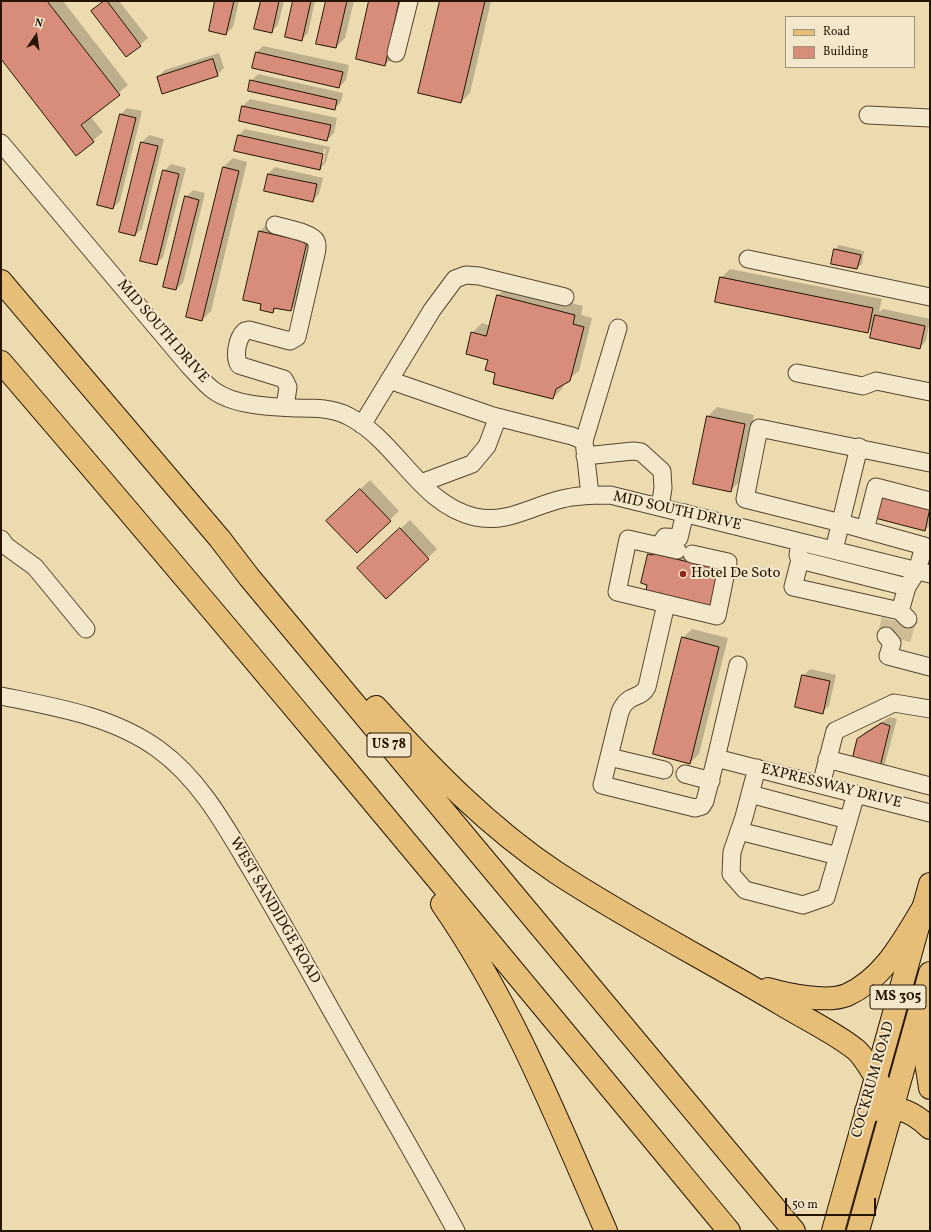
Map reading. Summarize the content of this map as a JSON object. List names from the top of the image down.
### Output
{
  "streets": {
    "main road": ["US 78", "MS 305", "COCKRUM ROAD"],
    "street": ["MID SOUTH DRIVE", "EXPRESSWAY DRIVE", "WEST SANDIDGE ROAD"]
  },
  "places": ["Hotel De Soto"],
  "legend": ["Road", "Building"],
  "scale_bar": "50 m",
  "north": "top"
}
